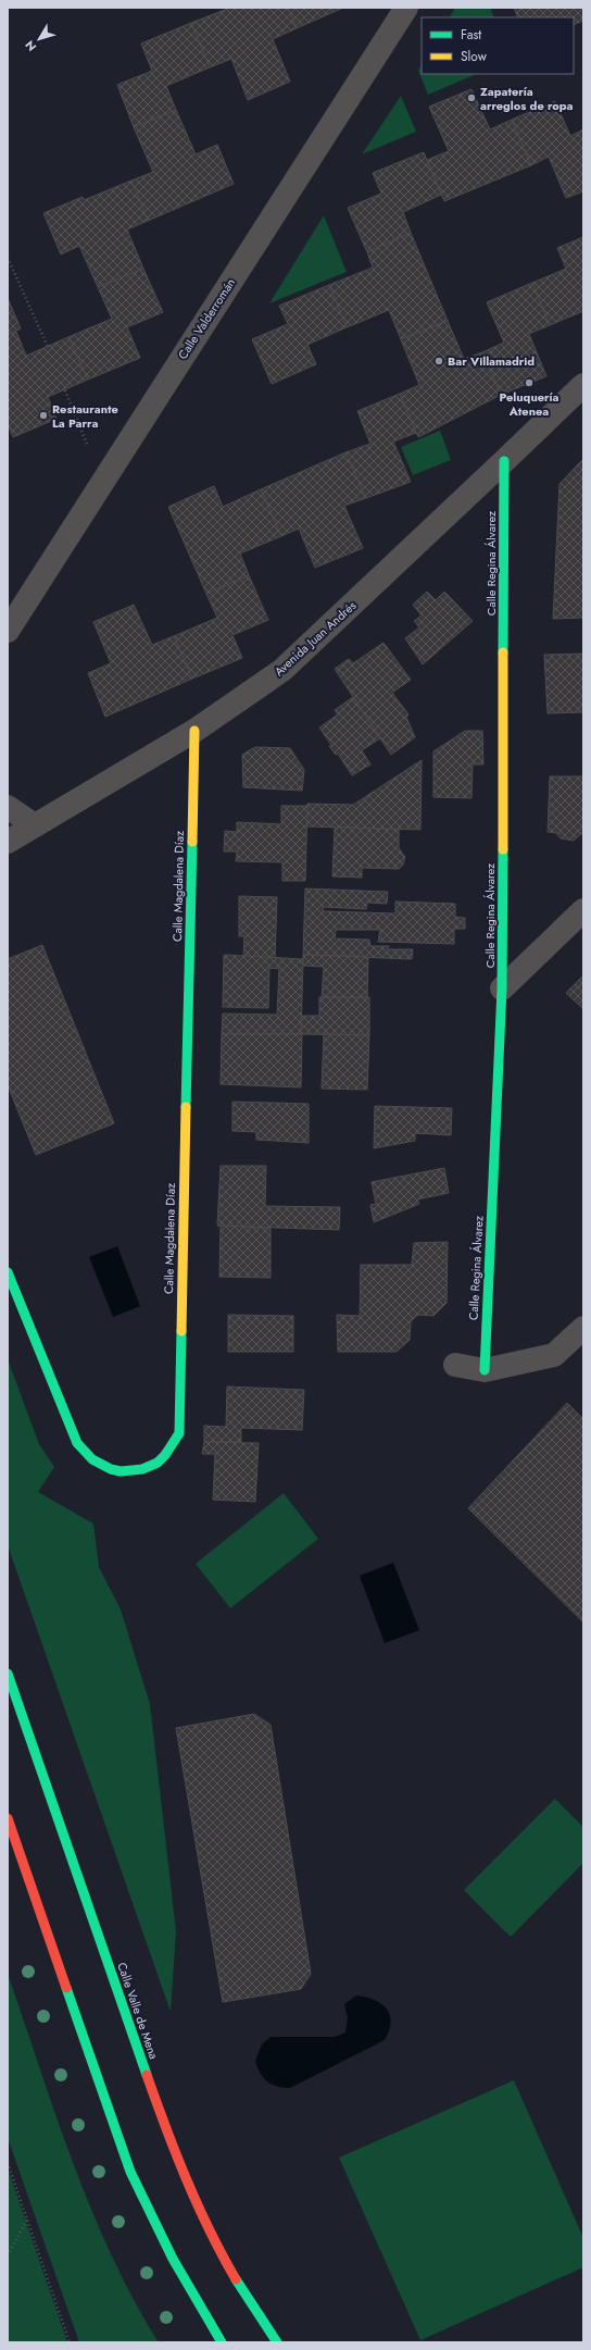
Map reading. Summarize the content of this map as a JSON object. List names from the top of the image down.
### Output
{
  "streets": {
    "street": [
      "Calle Valderromán",
      "Calle Regina Álvarez",
      "Avenida Juan Andrés",
      "Calle Magdalena Díaz",
      "Calle Valle de Mena"
    ]
  },
  "crossings": [
    ["Calle Regina Álvarez", "Avenida Juan Andrés"],
    ["Avenida Juan Andrés", "Calle Magdalena Díaz"]
  ],
  "places": [
    "Zapatería arreglos de ropa",
    "Bar Villamadrid",
    "Peluquería Atenea",
    "Restaurante La Parra"
  ],
  "legend": ["Fast", "Slow"],
  "north": "bottom left"
}
